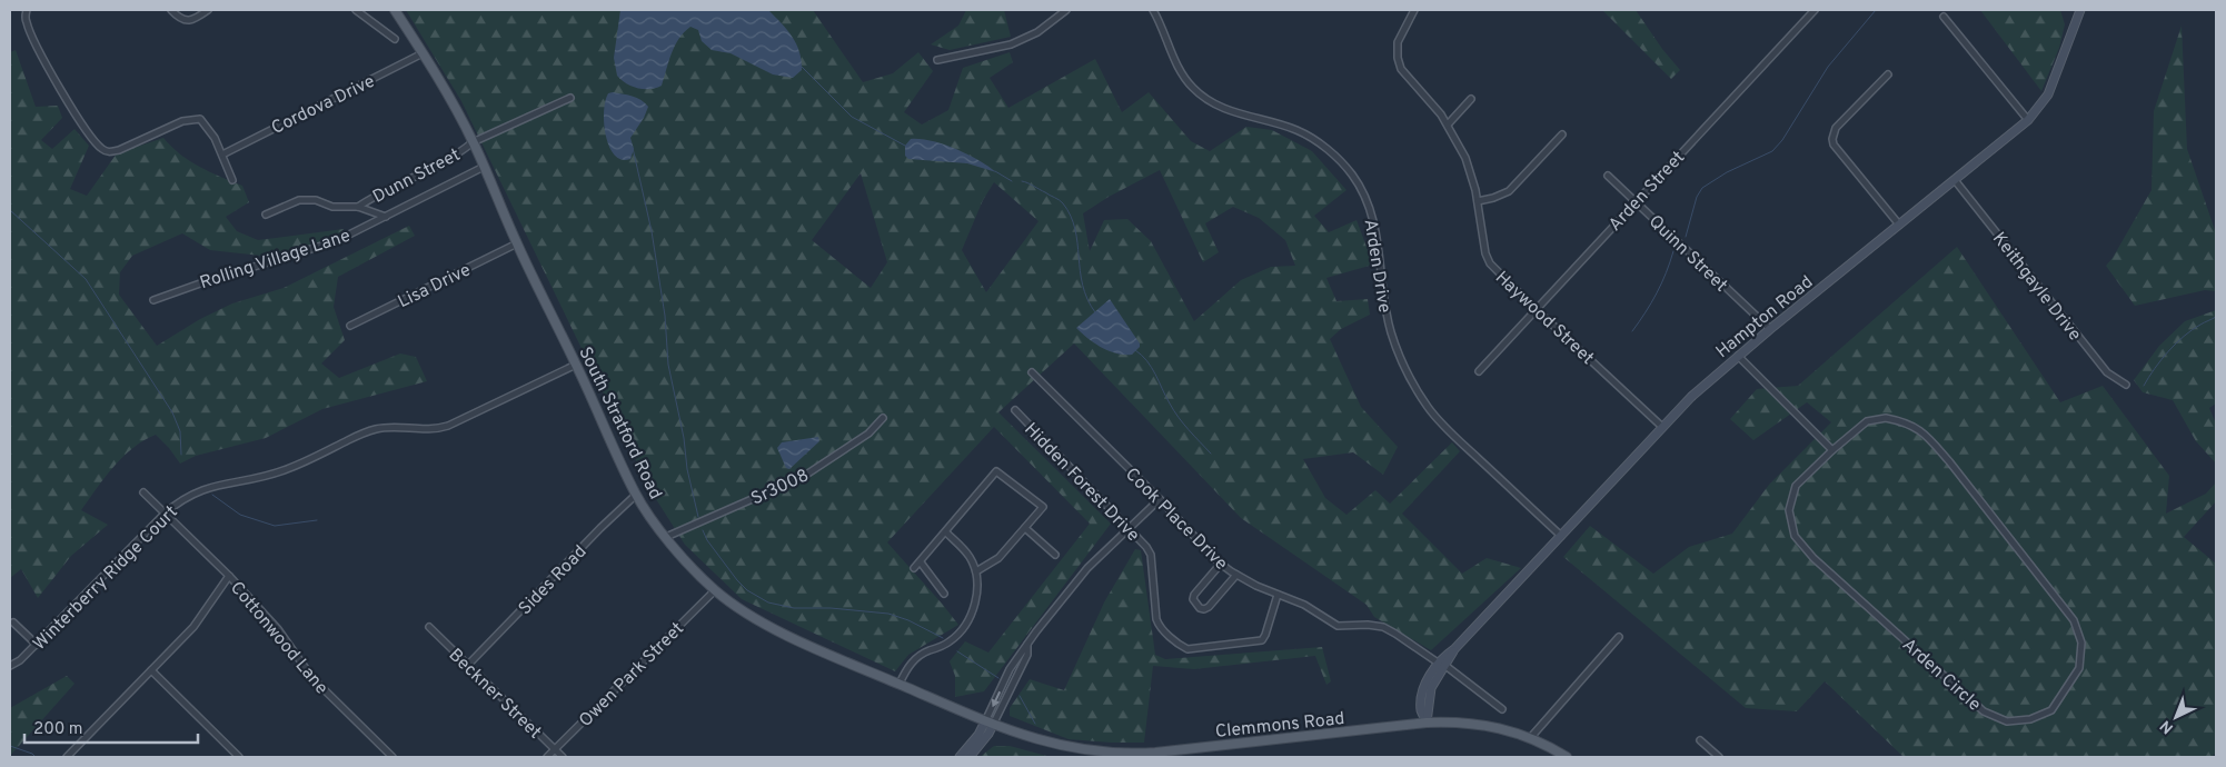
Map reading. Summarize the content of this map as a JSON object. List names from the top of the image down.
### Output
{
  "streets": {
    "main road": ["Hampton Road", "South Stratford Road", "Clemmons Road"],
    "street": [
      "Cordova Drive",
      "Dunn Street",
      "Arden Street",
      "Quinn Street",
      "Rolling Village Lane",
      "Arden Drive",
      "Lisa Drive",
      "Keithgayle Drive",
      "Haywood Street",
      "Hidden Forest Drive",
      "Sr3008",
      "Cook Place Drive",
      "Winterberry Ridge Court",
      "Sides Road",
      "Cottonwood Lane",
      "Owen Park Street",
      "Arden Circle",
      "Beckner Street"
    ]
  },
  "crossings": [
    ["Cordova Drive", "South Stratford Road"],
    ["Dunn Street", "South Stratford Road"],
    ["Arden Street", "Quinn Street"],
    ["Arden Street", "Haywood Street"],
    ["Quinn Street", "Hampton Road"],
    ["Rolling Village Lane", "South Stratford Road"],
    ["Arden Drive", "Hampton Road"],
    ["Lisa Drive", "South Stratford Road"],
    ["Keithgayle Drive", "Hampton Road"],
    ["Hampton Road", "Haywood Street"],
    ["Hampton Road", "Cook Place Drive"],
    ["Hampton Road", "Clemmons Road"],
    ["South Stratford Road", "Sr3008"],
    ["South Stratford Road", "Winterberry Ridge Court"],
    ["South Stratford Road", "Sides Road"],
    ["South Stratford Road", "Owen Park Street"],
    ["South Stratford Road", "Clemmons Road"],
    ["Hidden Forest Drive", "Cook Place Drive"],
    ["Winterberry Ridge Court", "Cottonwood Lane"],
    ["Sides Road", "Beckner Street"],
    ["Owen Park Street", "Beckner Street"]
  ],
  "scale_bar": "200 m",
  "north": "bottom left"
}
